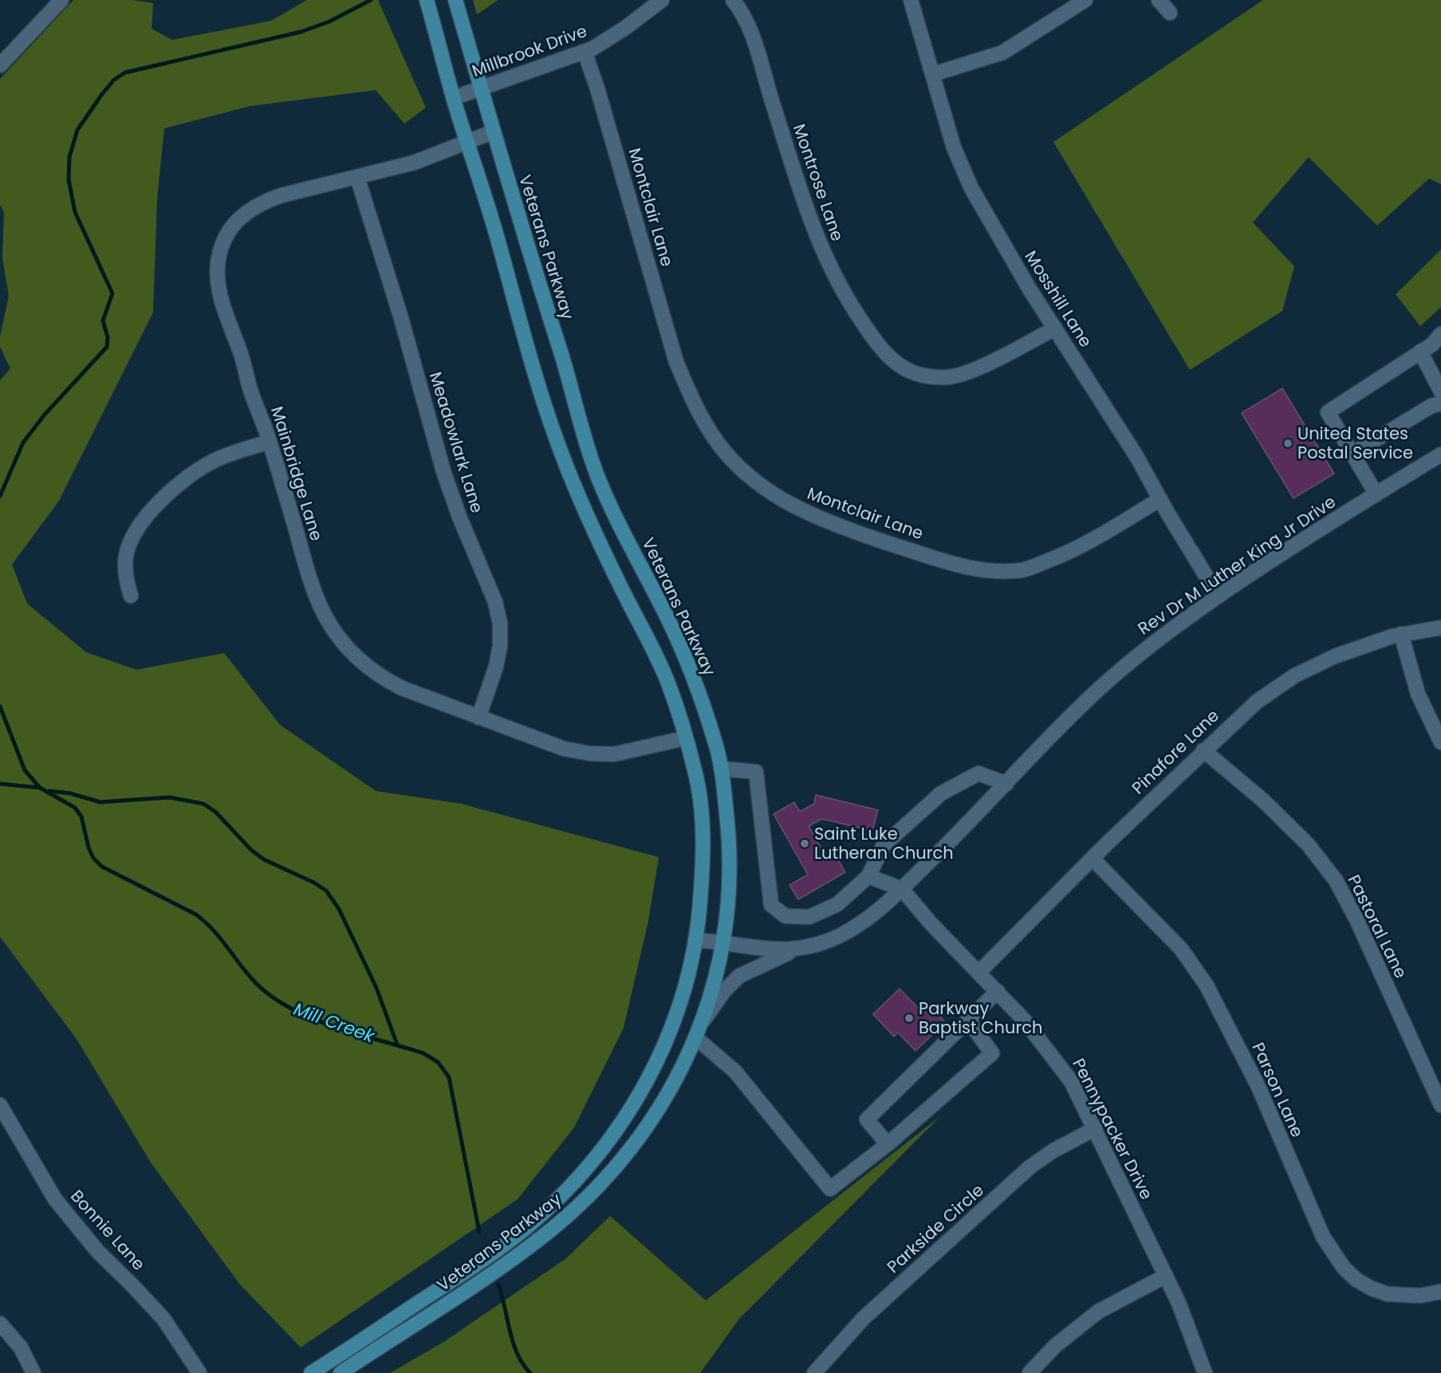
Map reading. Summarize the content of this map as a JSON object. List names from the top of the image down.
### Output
{
  "streets": {
    "main road": ["Veterans Parkway"],
    "street": [
      "Millbrook Drive",
      "Montrose Lane",
      "Montclair Lane",
      "Mosshill Lane",
      "Meadowlark Lane",
      "Mainbridge Lane",
      "Rev Dr M Luther King Jr Drive",
      "Pinafore Lane",
      "Pastoral Lane",
      "Parson Lane",
      "Pennypacker Drive",
      "Parkside Circle",
      "Bonnie Lane"
    ]
  },
  "crossings": [
    ["Millbrook Drive", "Montclair Lane"],
    ["Millbrook Drive", "Veterans Parkway"],
    ["Montrose Lane", "Mosshill Lane"],
    ["Montclair Lane", "Mosshill Lane"],
    ["Veterans Parkway", "Mainbridge Lane"],
    ["Veterans Parkway", "Rev Dr M Luther King Jr Drive"],
    ["Mosshill Lane", "Rev Dr M Luther King Jr Drive"],
    ["Meadowlark Lane", "Mainbridge Lane"],
    ["Rev Dr M Luther King Jr Drive", "Pennypacker Drive"],
    ["Pinafore Lane", "Pastoral Lane"],
    ["Pinafore Lane", "Parson Lane"],
    ["Pinafore Lane", "Pennypacker Drive"],
    ["Pennypacker Drive", "Parkside Circle"]
  ],
  "water": ["Mill Creek"],
  "places": ["United States Postal Service", "Saint Luke Lutheran Church", "Parkway Baptist Church"]
}
